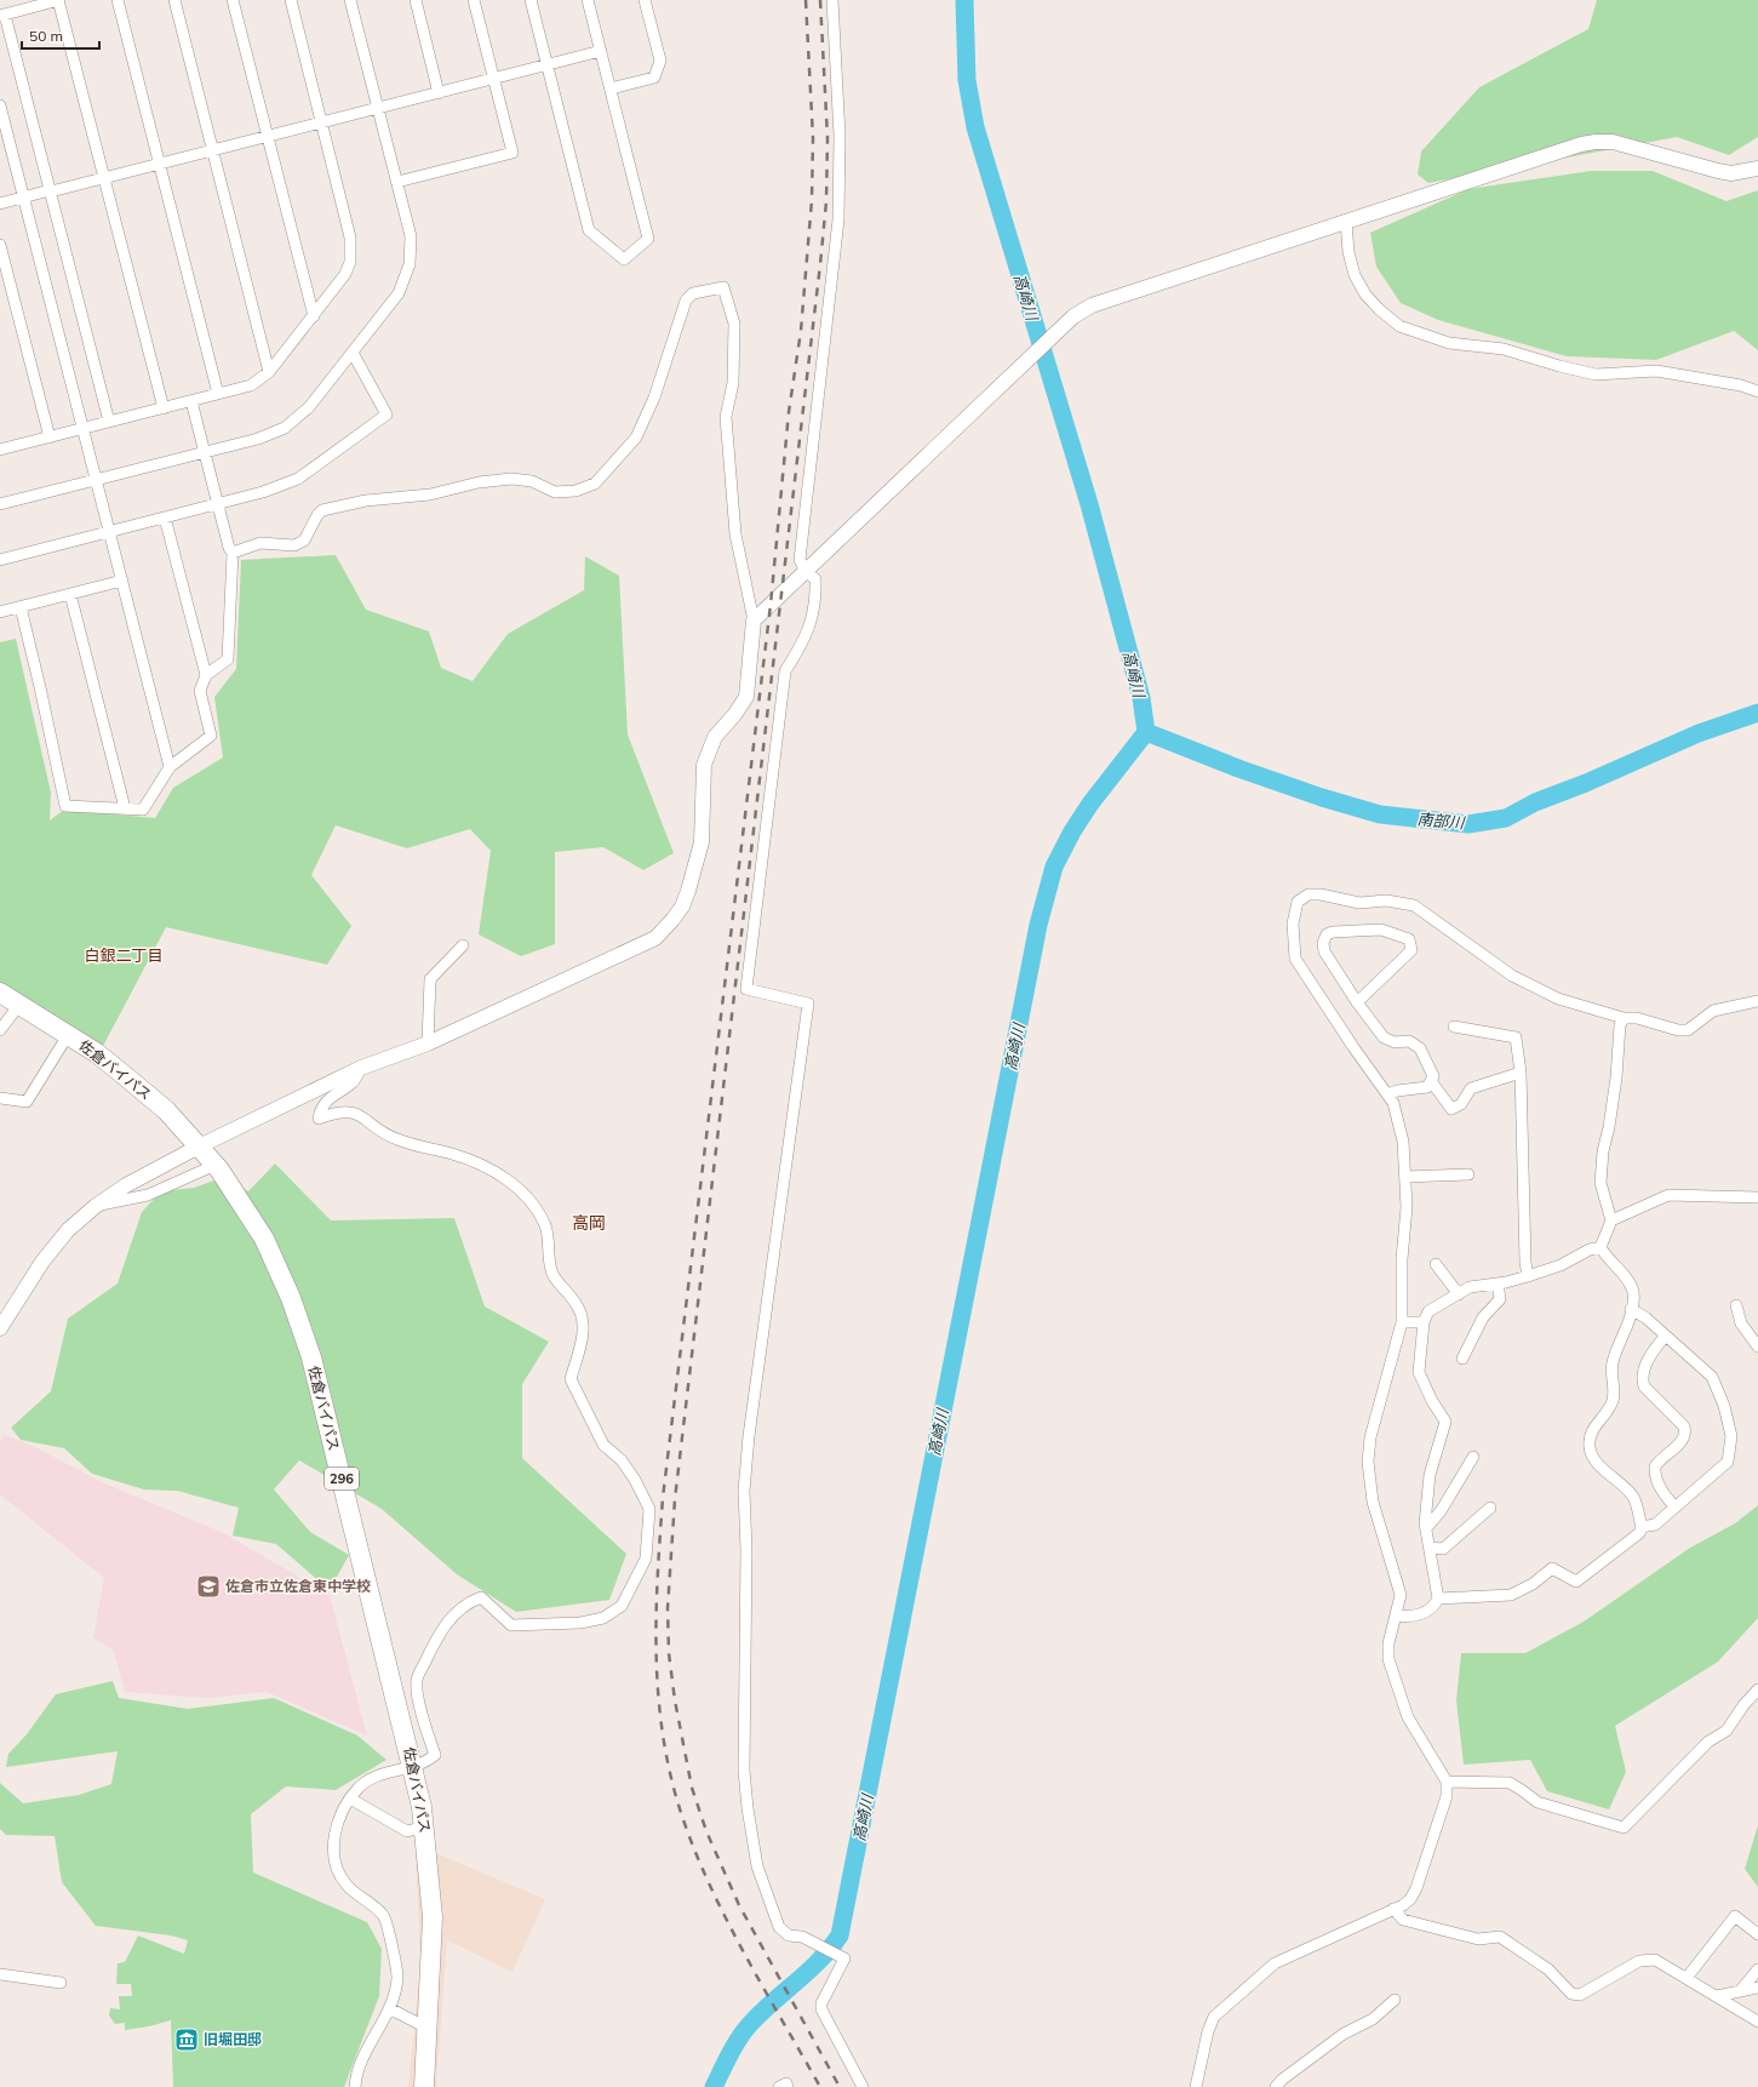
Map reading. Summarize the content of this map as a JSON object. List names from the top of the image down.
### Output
{
  "streets": {
    "highway": ["佐倉バイパス", "296"]
  },
  "districts": ["白銀二丁目", "高岡"],
  "water": ["高崎川", "南部川"],
  "places": {
    "school or university": ["佐倉市立佐倉東中学校"],
    "museum": ["旧堀田邸"]
  },
  "scale_bar": "50 m"
}
